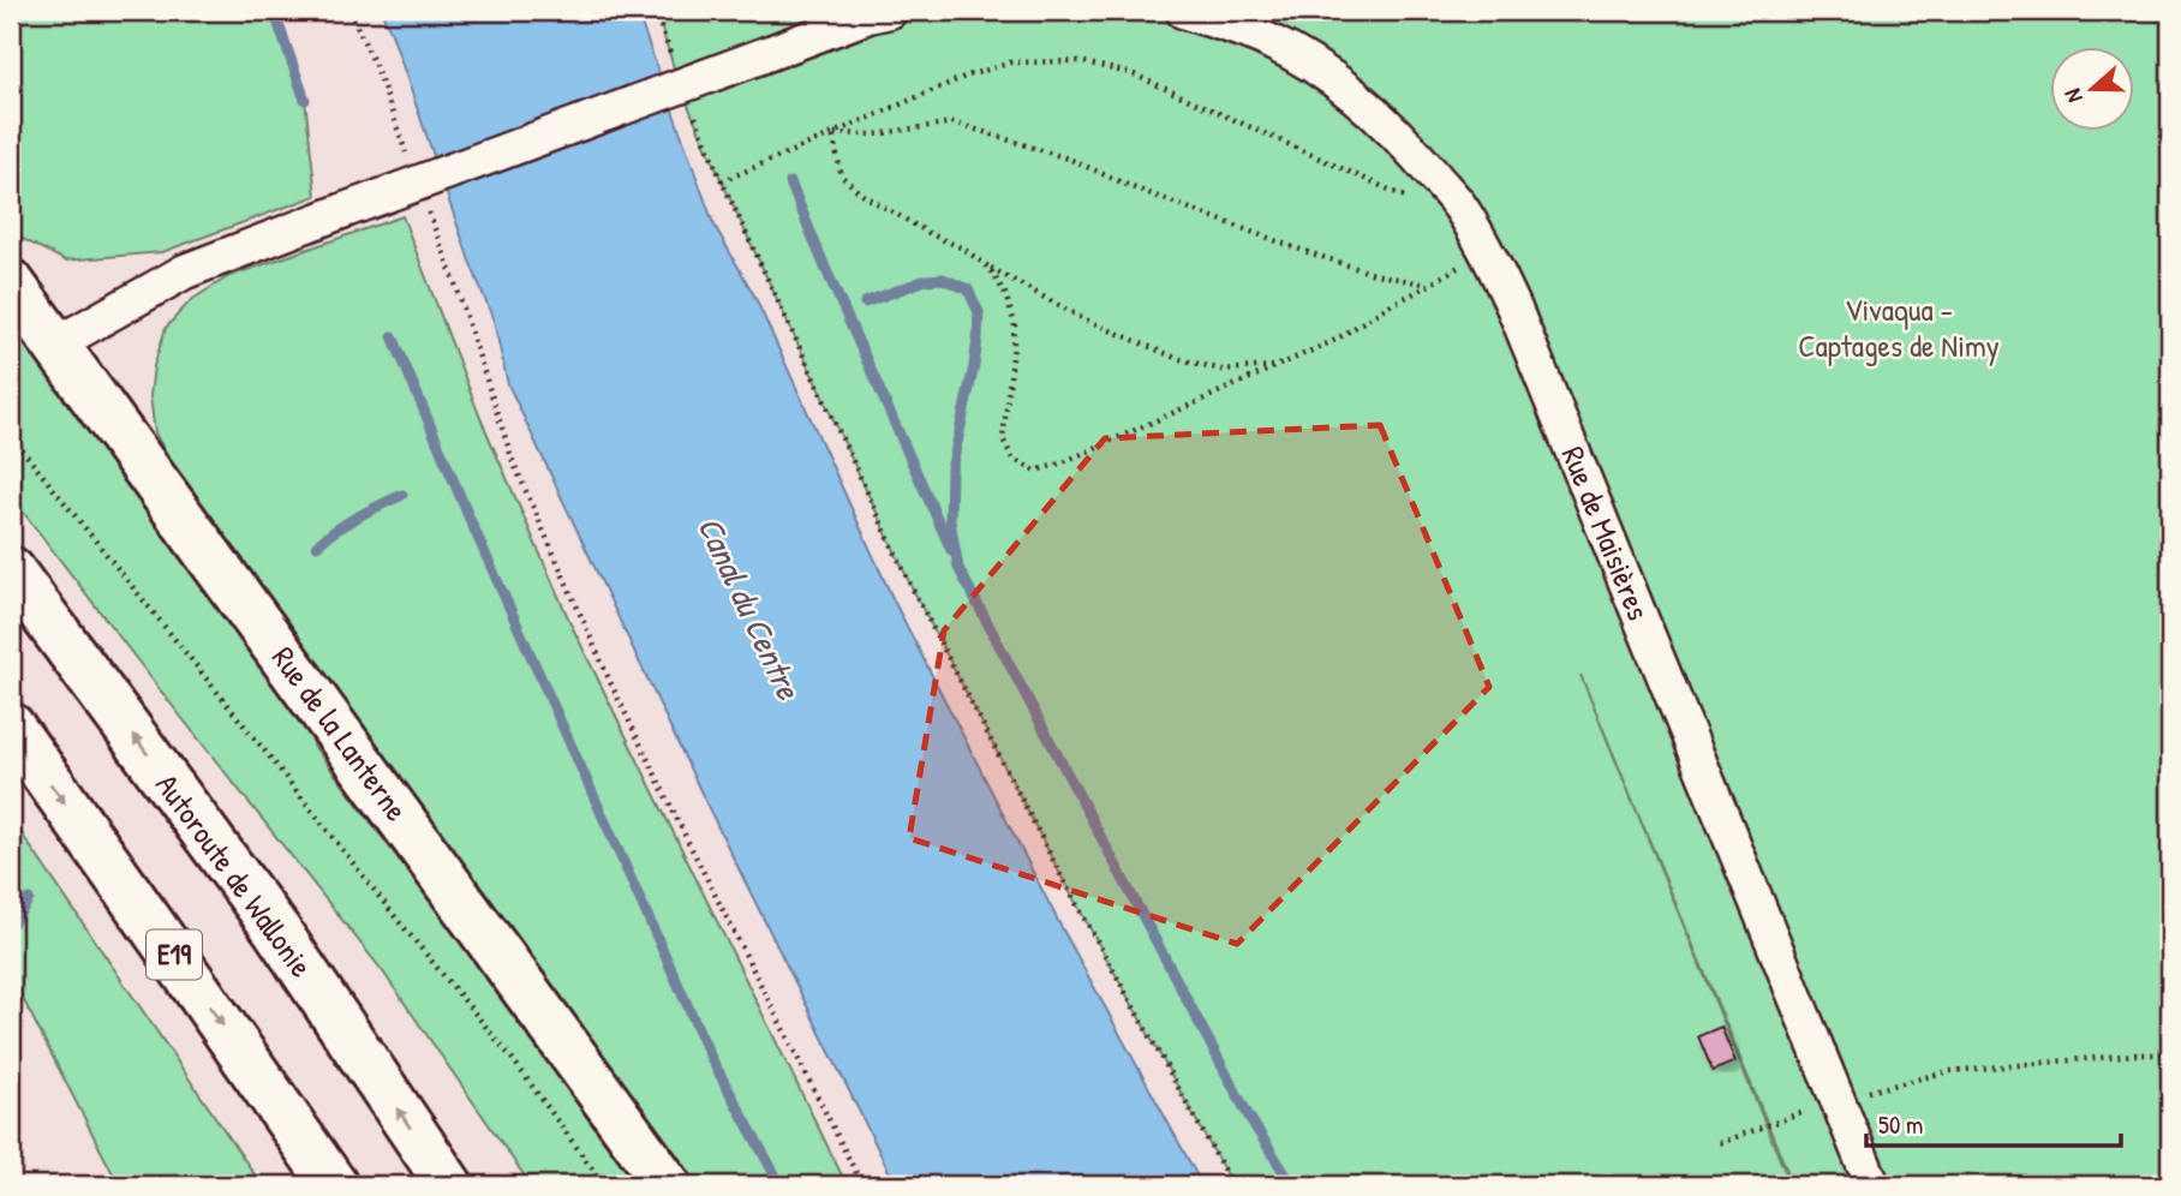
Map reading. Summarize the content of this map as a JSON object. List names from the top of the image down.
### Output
{
  "streets": {
    "main road": ["Rue de la Lanterne", "Autoroute de Wallonie", "E19"],
    "street": ["Rue de Maisières"]
  },
  "water": ["Canal du Centre"],
  "parks": ["Vivaqua - Captages de Nimy"],
  "scale_bar": "50 m",
  "north": "left"
}
